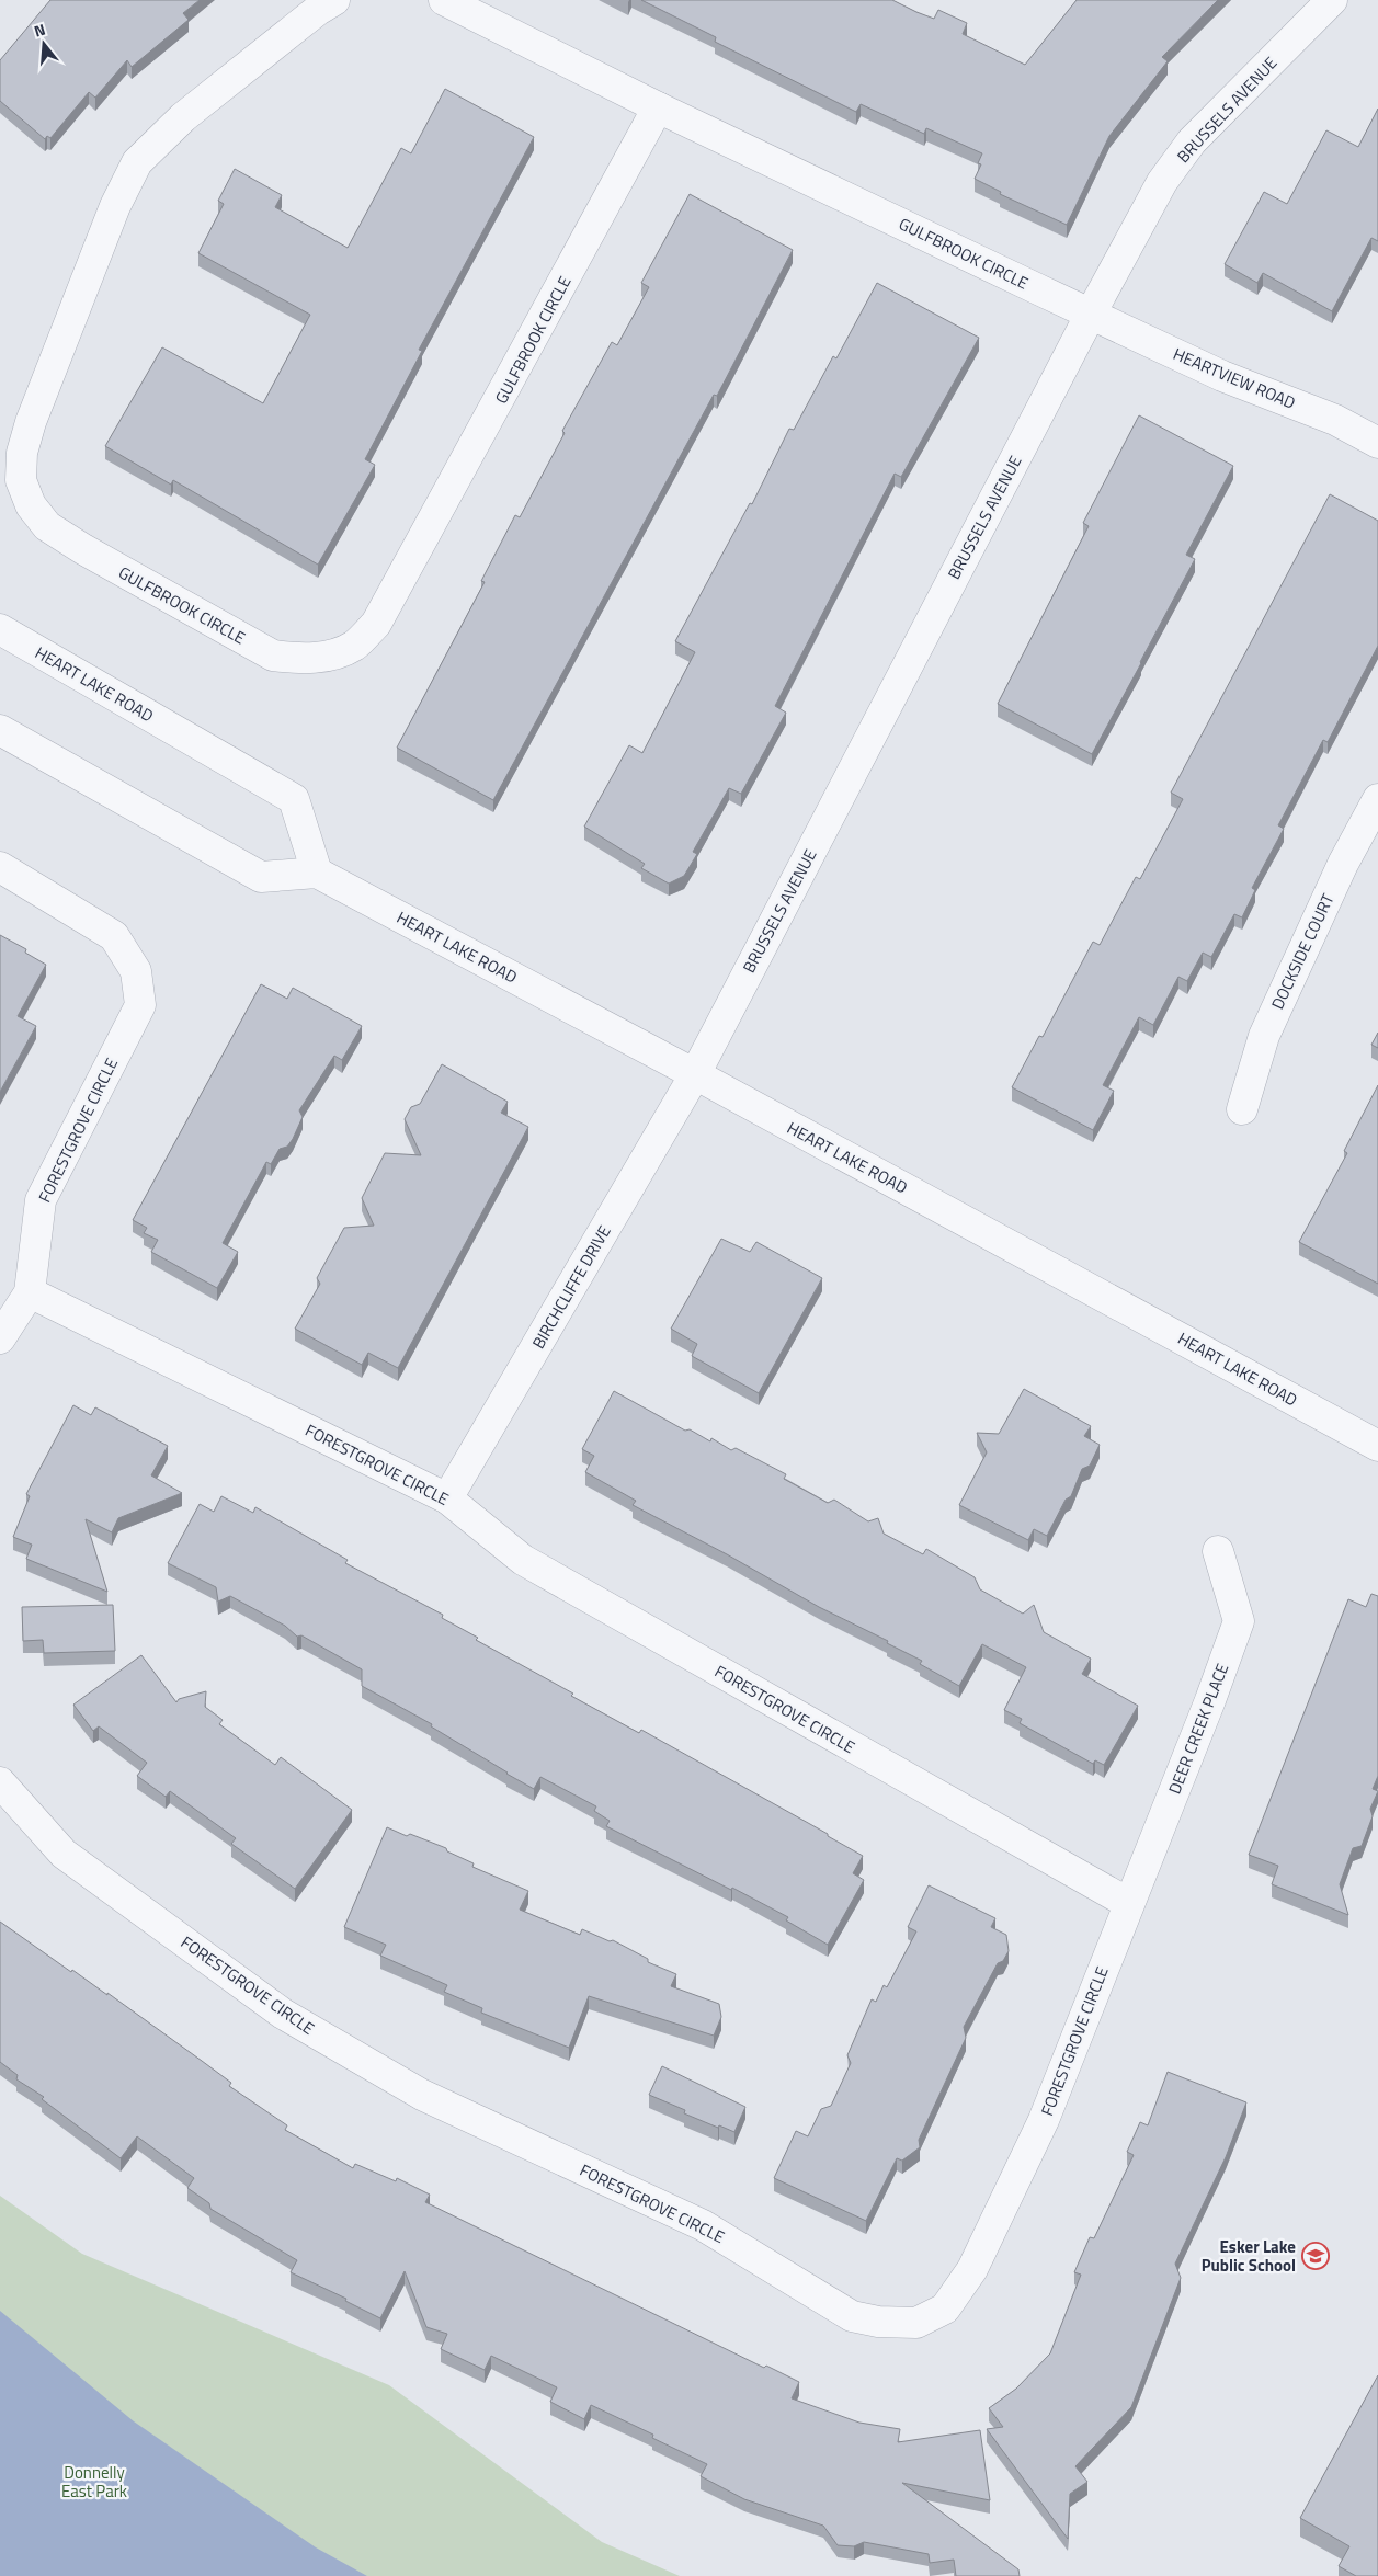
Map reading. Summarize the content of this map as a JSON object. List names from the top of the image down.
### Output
{
  "streets": {
    "street": [
      "BRUSSELS AVENUE",
      "GULFBROOK CIRCLE",
      "HEARTVIEW ROAD",
      "HEART LAKE ROAD",
      "DOCKSIDE COURT",
      "FORESTGROVE CIRCLE",
      "BIRCHCLIFFE DRIVE",
      "DEER CREEK PLACE"
    ]
  },
  "crossings": [
    ["BRUSSELS AVENUE", "GULFBROOK CIRCLE"],
    ["BRUSSELS AVENUE", "HEARTVIEW ROAD"],
    ["BRUSSELS AVENUE", "HEART LAKE ROAD"],
    ["BRUSSELS AVENUE", "BIRCHCLIFFE DRIVE"],
    ["GULFBROOK CIRCLE", "HEARTVIEW ROAD"],
    ["HEART LAKE ROAD", "BIRCHCLIFFE DRIVE"],
    ["FORESTGROVE CIRCLE", "BIRCHCLIFFE DRIVE"],
    ["FORESTGROVE CIRCLE", "DEER CREEK PLACE"]
  ],
  "parks": ["Donnelly East Park"],
  "places": {
    "school or university": ["Esker Lake Public School"]
  },
  "north": "top"
}
